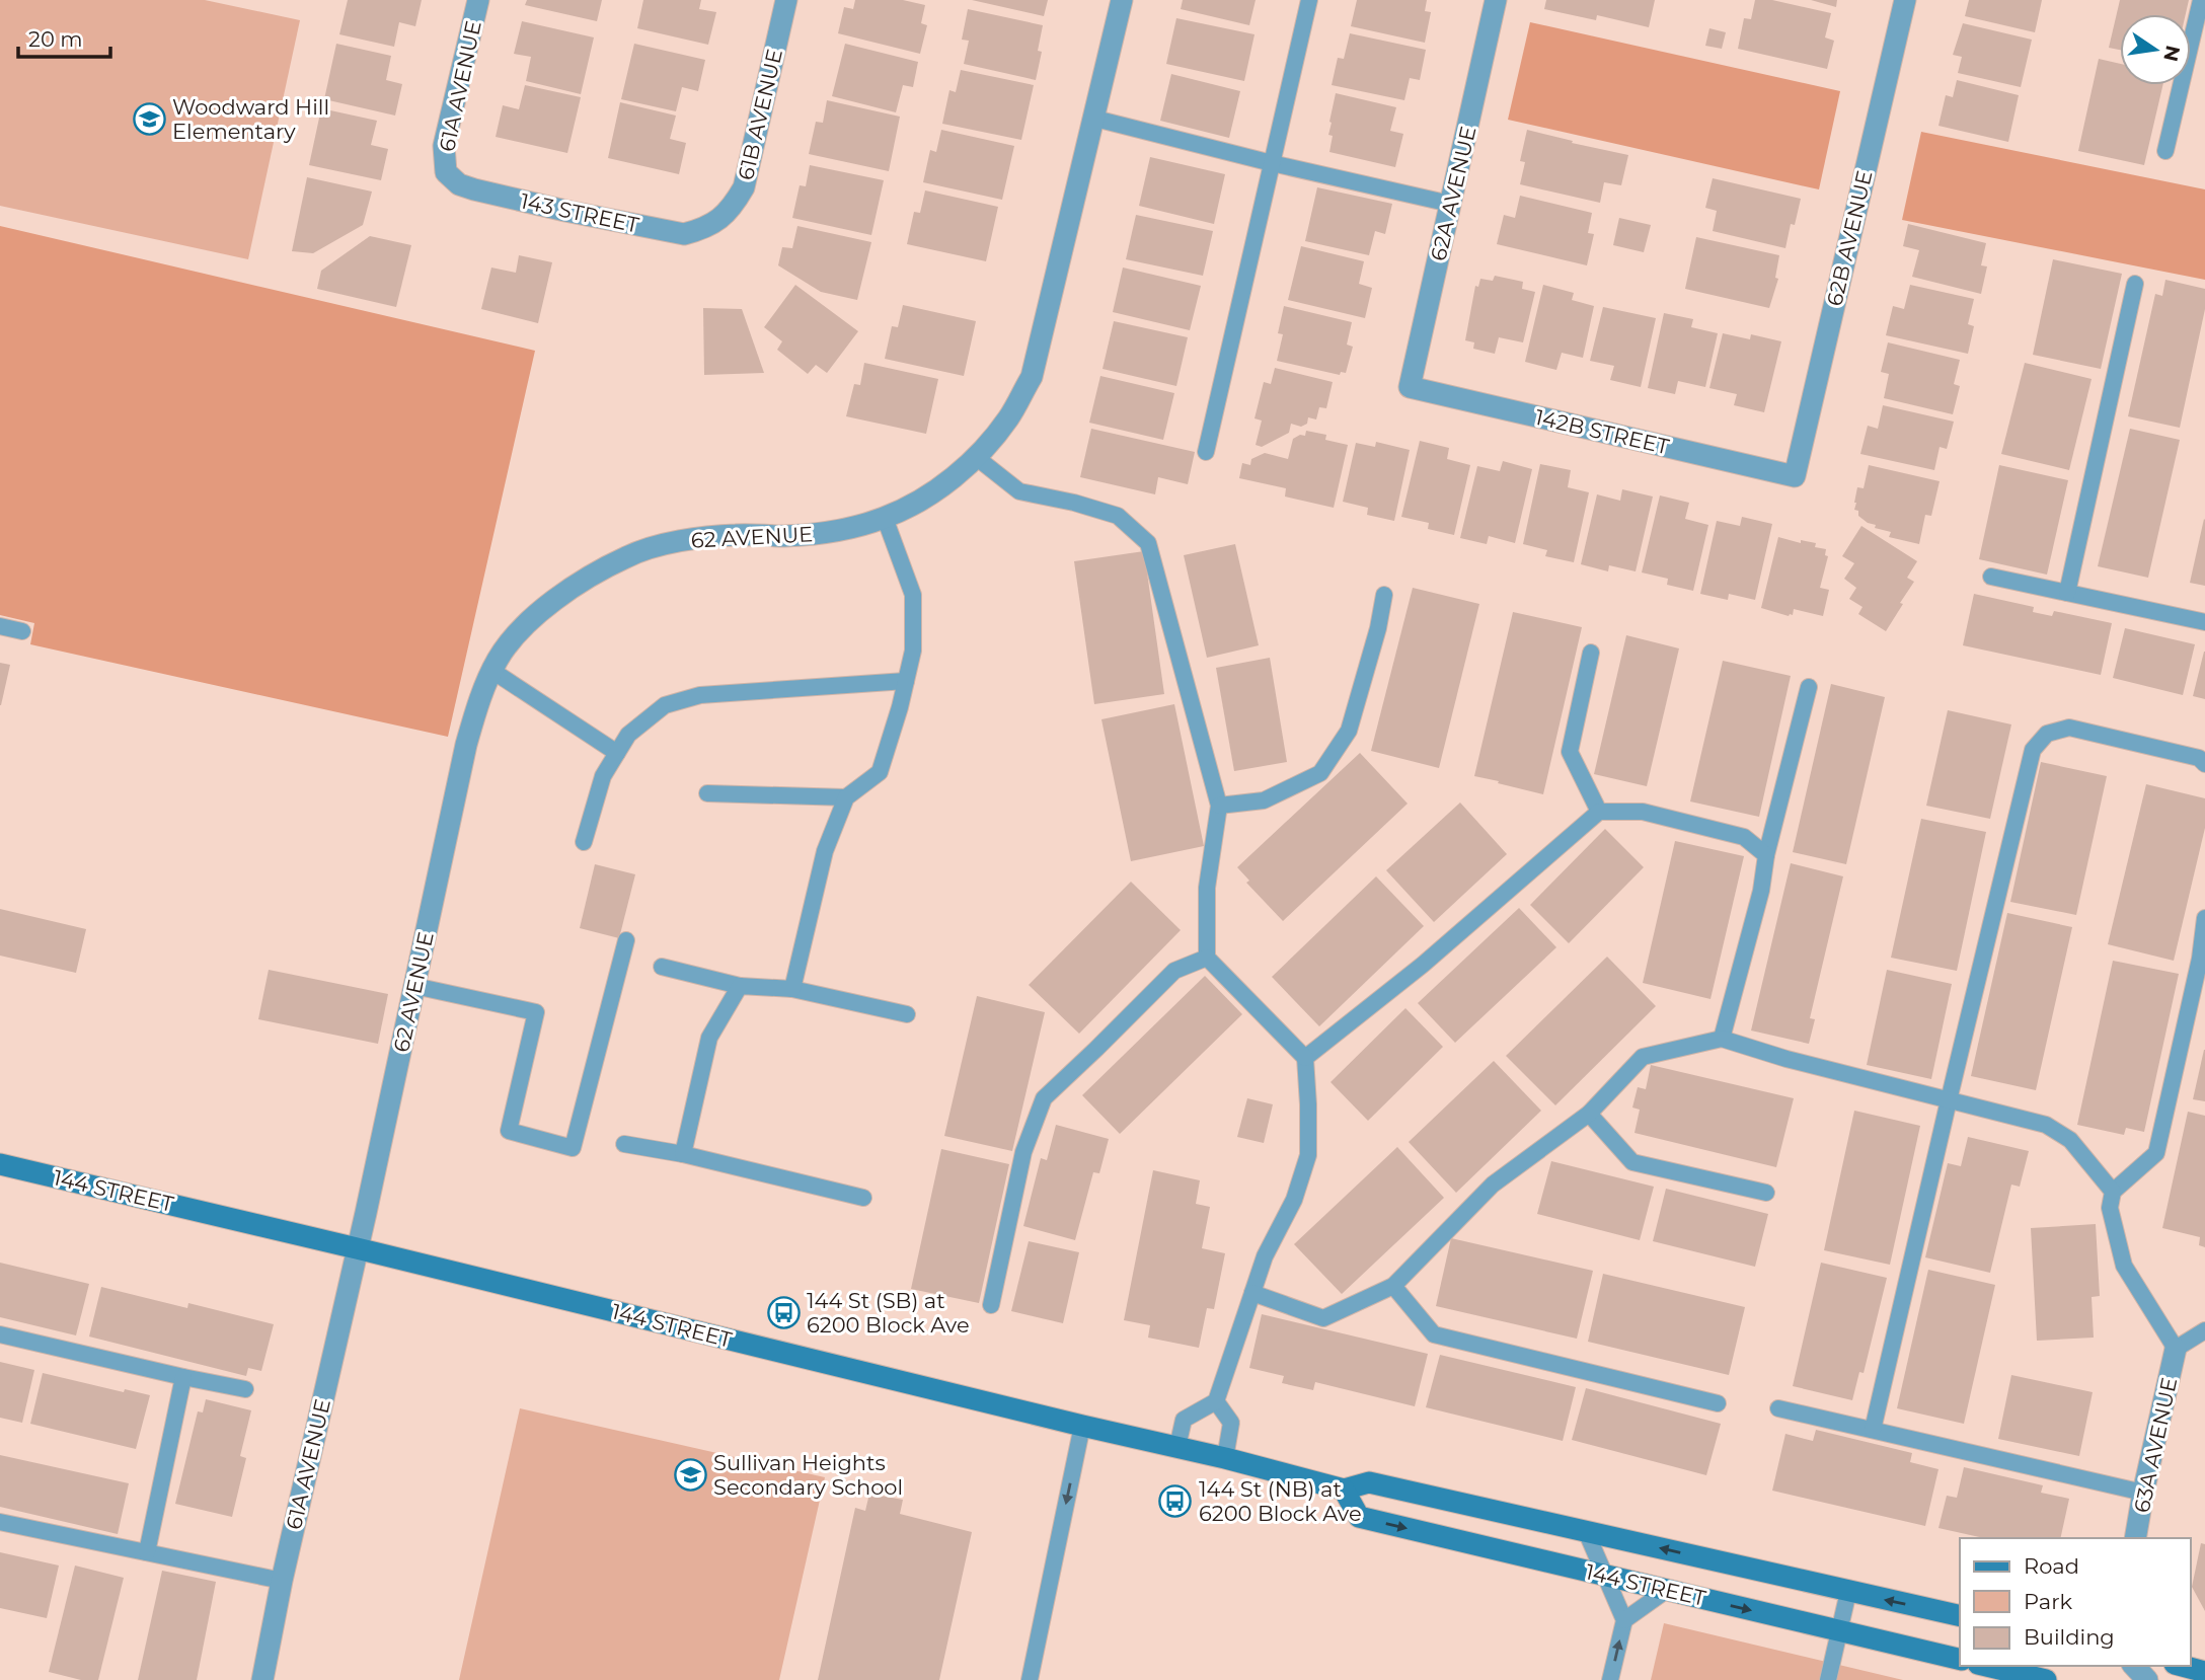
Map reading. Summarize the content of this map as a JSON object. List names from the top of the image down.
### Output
{
  "streets": {
    "main road": ["144 STREET"],
    "street": [
      "61A AVENUE",
      "61B AVENUE",
      "62A AVENUE",
      "143 STREET",
      "62B AVENUE",
      "142B STREET",
      "62 AVENUE",
      "63A AVENUE"
    ]
  },
  "crossings": [
    ["61A AVENUE", "143 STREET"],
    ["61A AVENUE", "62 AVENUE"],
    ["61A AVENUE", "144 STREET"],
    ["61B AVENUE", "143 STREET"],
    ["62A AVENUE", "142B STREET"],
    ["62B AVENUE", "142B STREET"],
    ["62 AVENUE", "144 STREET"]
  ],
  "places": {
    "school or university": ["Woodward Hill Elementary", "Sullivan Heights Secondary School"],
    "bus stop": ["144 St (SB) at 6200 Block Ave", "144 St (NB) at 6200 Block Ave"]
  },
  "legend": ["Road", "Park", "Building"],
  "scale_bar": "20 m",
  "north": "right"
}
